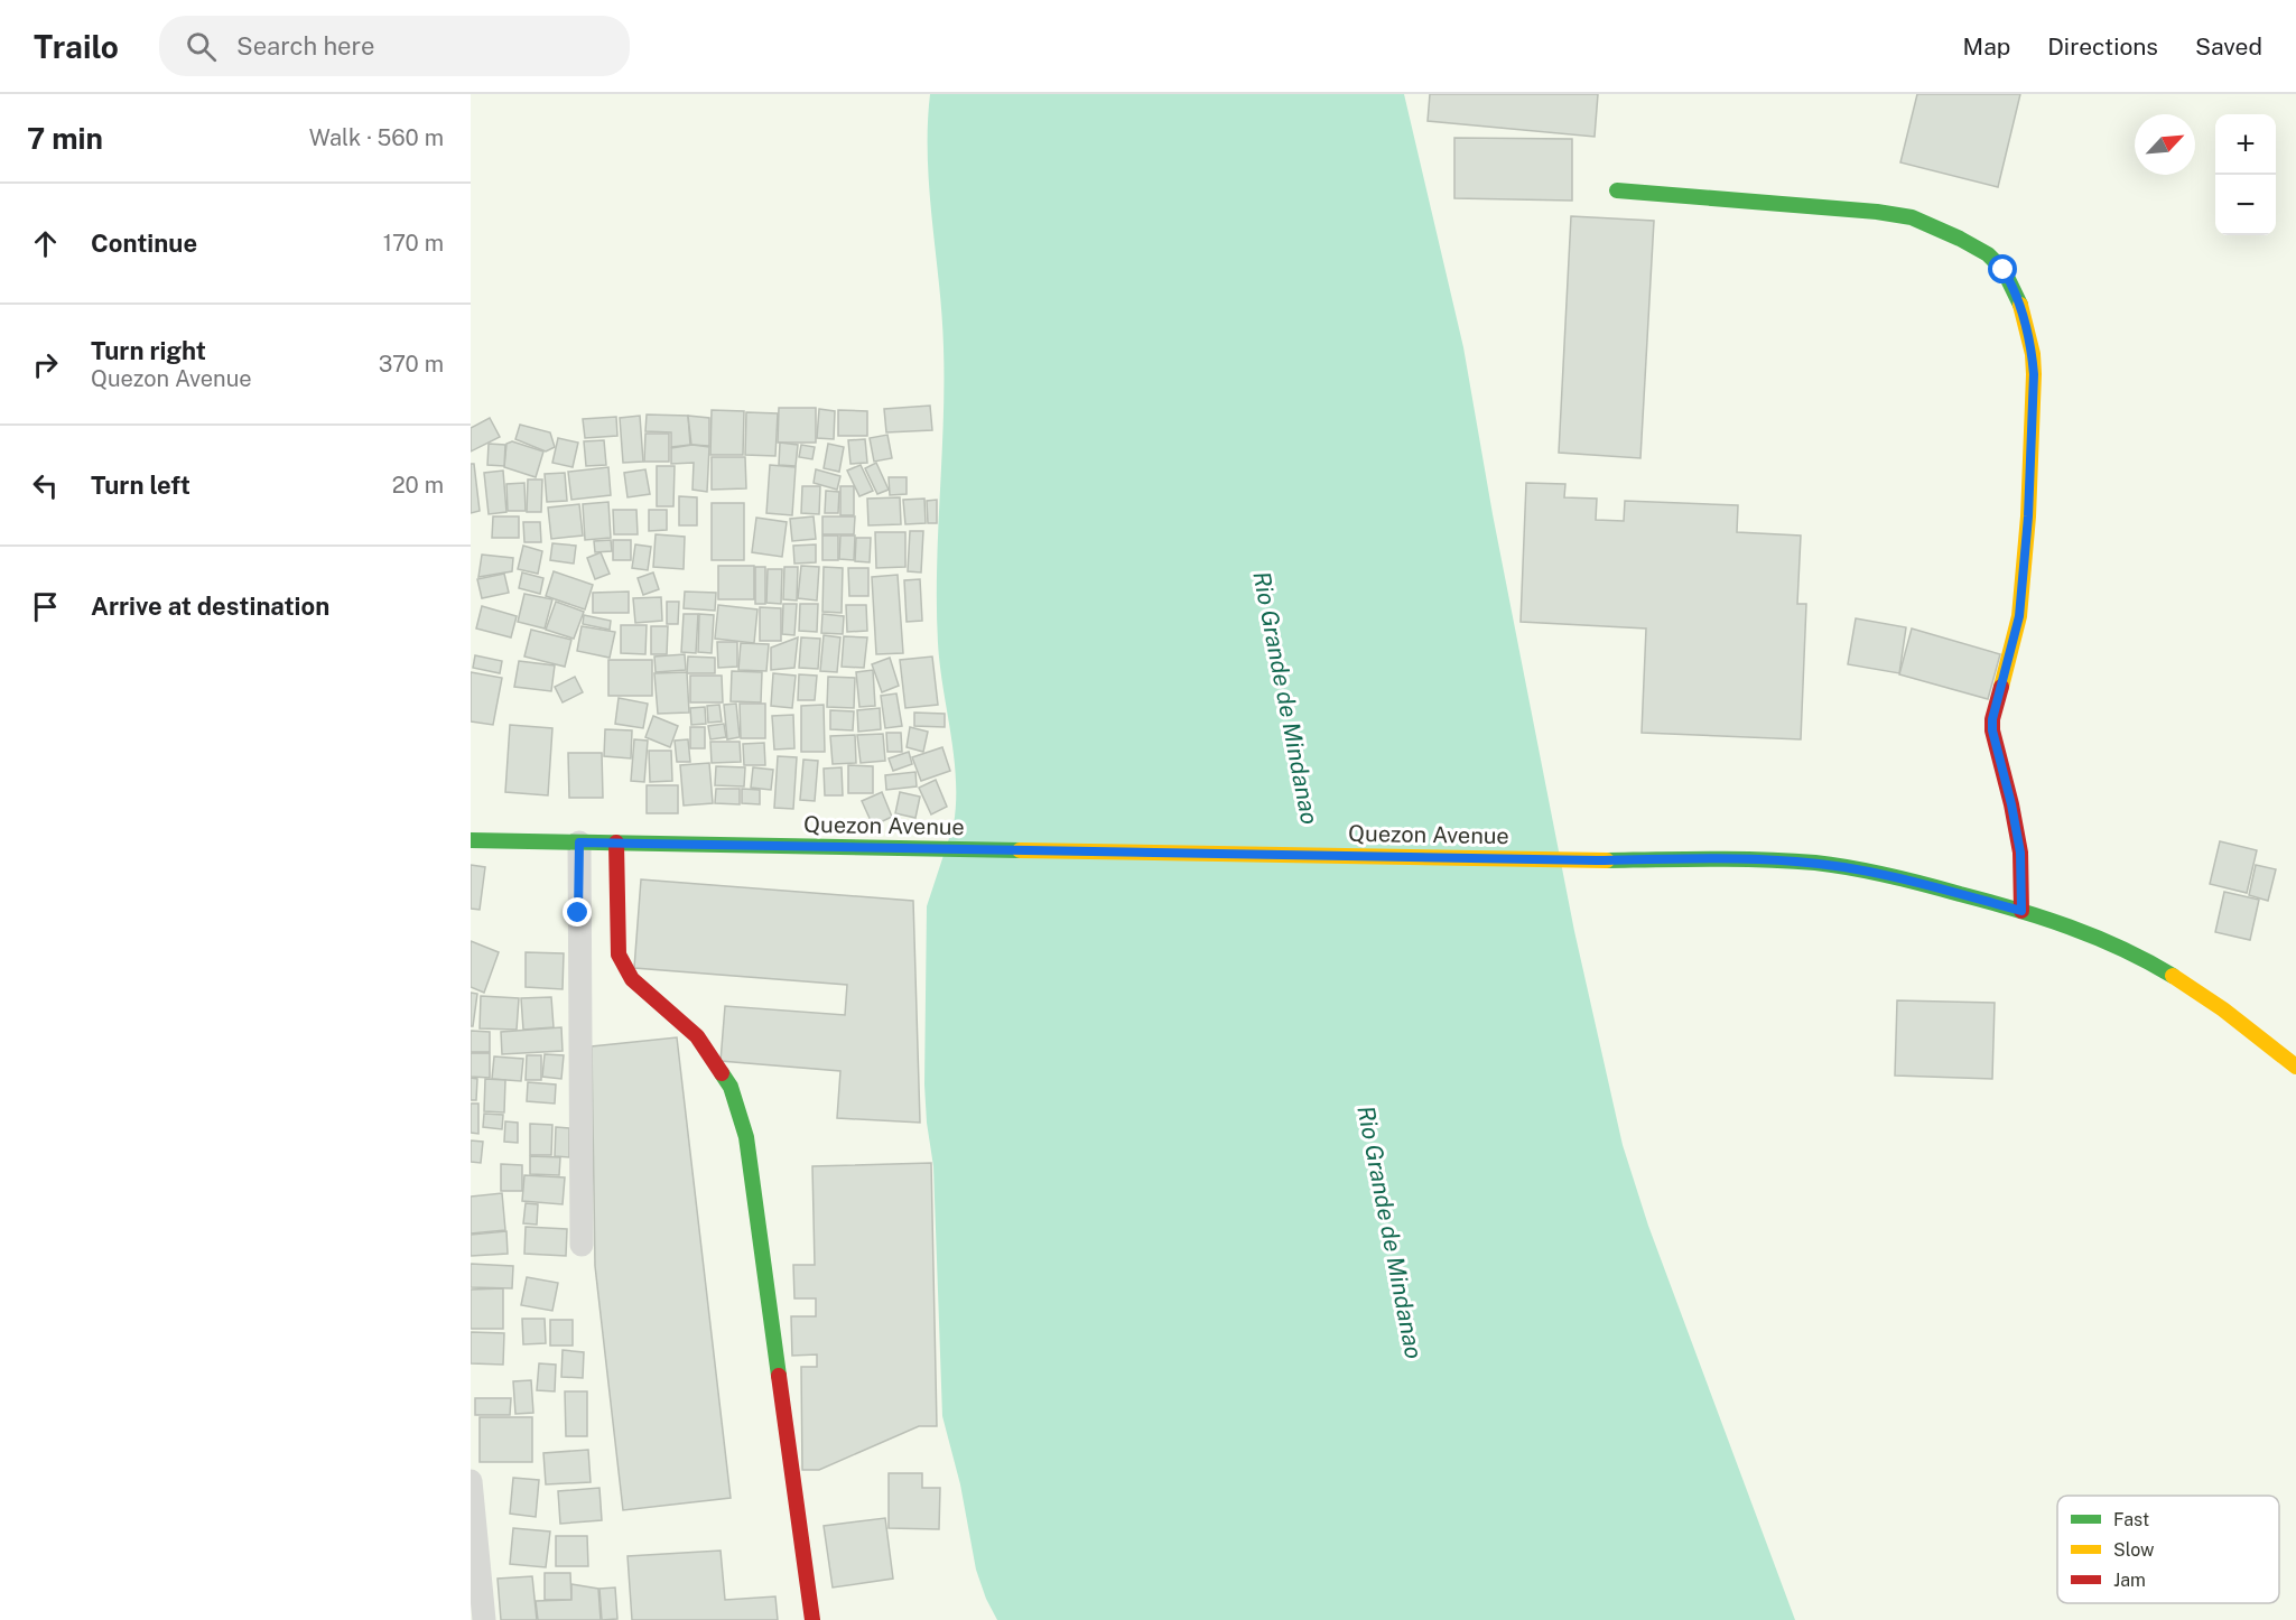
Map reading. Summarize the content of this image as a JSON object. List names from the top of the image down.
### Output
{
  "streets": {
    "street": ["Quezon Avenue"]
  },
  "water": ["Rio Grande de Mindanao"],
  "legend": ["Fast", "Slow", "Jam"],
  "north": "top right",
  "page": {
    "header": "Trailo",
    "search": "Search here",
    "nav": ["Map", "Directions", "Saved"],
    "heading": ["7 min", "Walk · 560 m"],
    "map_buttons": ["+", "−"],
    "list": [
      ["Continue", "170 m"],
      ["Turn right", "Quezon Avenue", "370 m"],
      ["Turn left", "20 m"],
      "Arrive at destination"
    ]
  }
}
